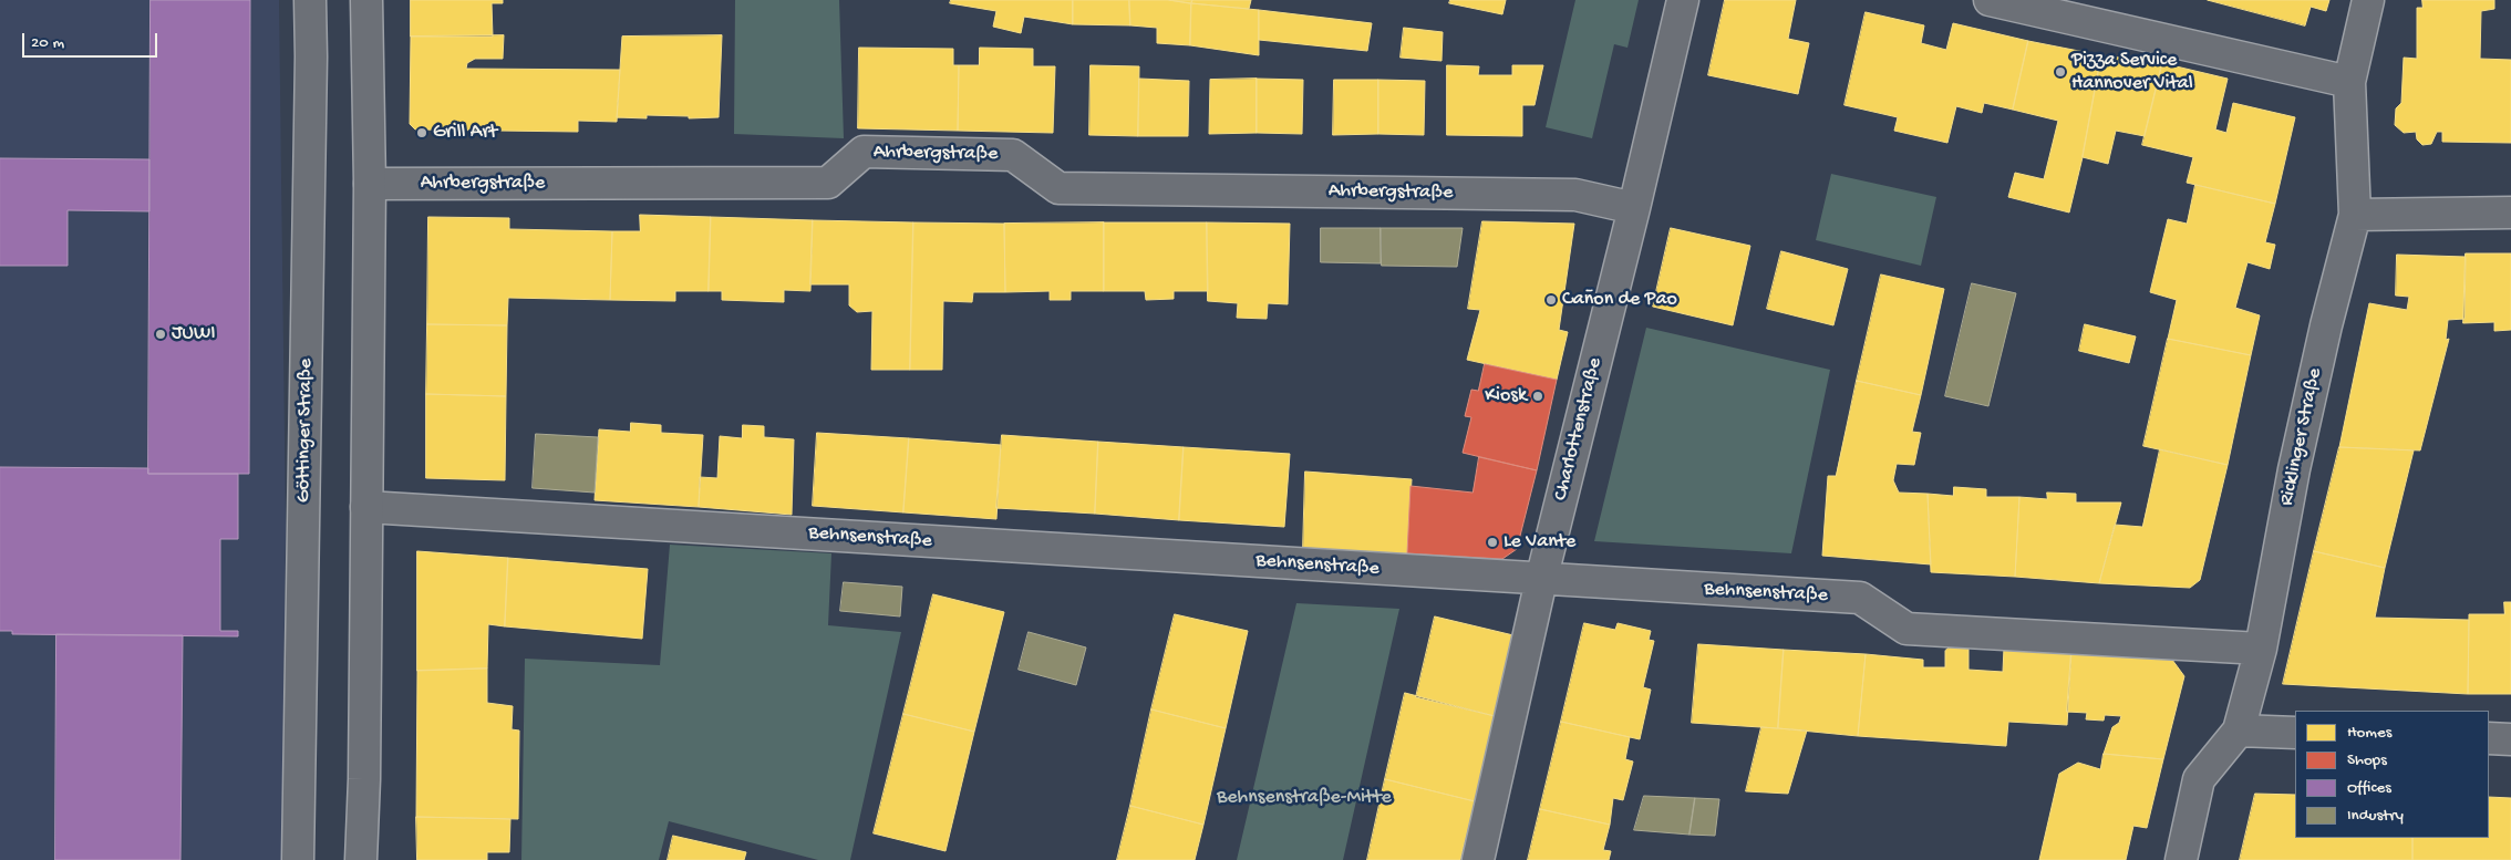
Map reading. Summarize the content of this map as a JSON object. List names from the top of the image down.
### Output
{
  "streets": {
    "street": [
      "Ahrbergstraße",
      "Charlottenstraße",
      "Göttinger Straße",
      "Ricklinger Straße",
      "Behnsenstraße"
    ]
  },
  "crossings": [
    ["Ahrbergstraße", "Charlottenstraße"],
    ["Charlottenstraße", "Behnsenstraße"],
    ["Ricklinger Straße", "Behnsenstraße"]
  ],
  "parks": ["Behnsenstraße-Mitte"],
  "places": [
    "Pizza Service Hannover Vital",
    "Grill Art",
    "Cañon de Pao",
    "JUWI",
    "Kiosk",
    "Le Vante"
  ],
  "legend": [
    "Homes",
    "Shops",
    "Offices",
    "Industry"
  ],
  "scale_bar": "20 m"
}
